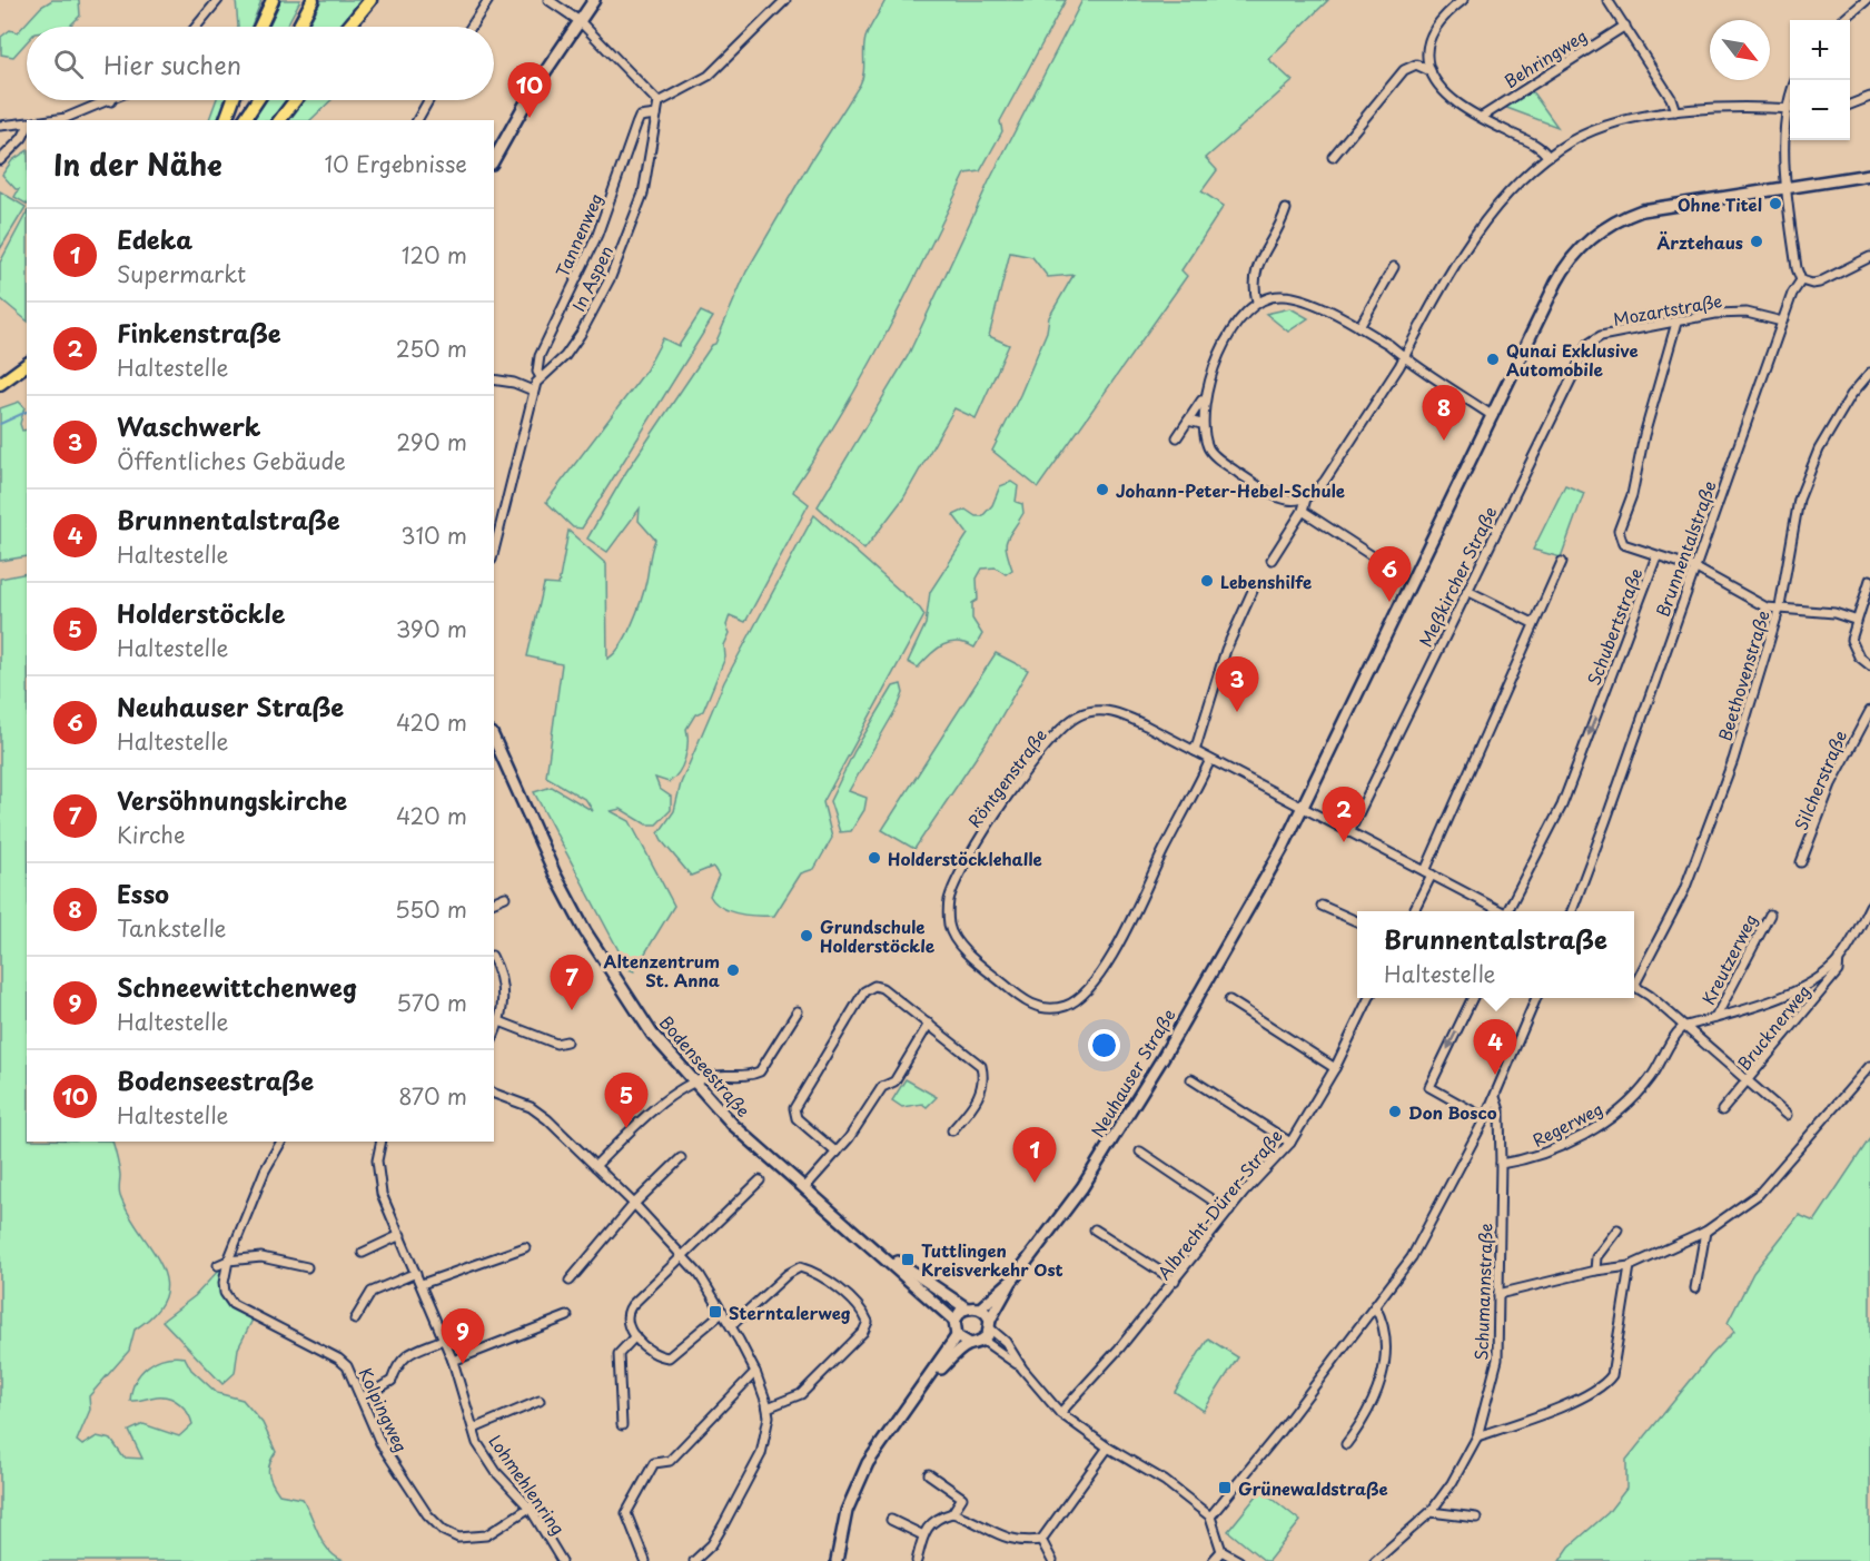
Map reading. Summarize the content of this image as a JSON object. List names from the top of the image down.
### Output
{
  "streets": {
    "street": [
      "Behringweg",
      "Tannenweg",
      "In Aspen",
      "Mozartstraße",
      "Brunnentalstraße",
      "Meßkircher Straße",
      "Schubertstraße",
      "Beethovenstraße",
      "Röntgenstraße",
      "Silcherstraße",
      "Kreutzerweg",
      "Brucknerweg",
      "Bodenseestraße",
      "Neuhauser Straße",
      "Regerweg",
      "Albrecht-Dürer-Straße",
      "Schumannstraße",
      "Kolpingweg",
      "Lohmehlenring"
    ]
  },
  "crossings": [
    ["Tannenweg", "In Aspen"],
    ["Mozartstraße", "Brunnentalstraße"],
    ["Mozartstraße", "Meßkircher Straße"],
    ["Mozartstraße", "Schubertstraße"],
    ["Meßkircher Straße", "Röntgenstraße"],
    ["Röntgenstraße", "Neuhauser Straße"],
    ["Bodenseestraße", "Neuhauser Straße"],
    ["Regerweg", "Schumannstraße"],
    ["Kolpingweg", "Lohmehlenring"]
  ],
  "one_way": ["Schubertstraße"],
  "places": {
    "other": [
      "Ohne Titel",
      "Ärztehaus",
      "Qunai Exklusive Automobile",
      "Johann-Peter-Hebel-Schule",
      "Lebenshilfe",
      "Holderstöcklehalle",
      "Grundschule Holderstöckle",
      "Altenzentrum St. Anna",
      "Don Bosco"
    ],
    "transit": ["Tuttlingen Kreisverkehr Ost", "Sterntalerweg", "Grünewaldstraße"]
  },
  "north": "bottom right",
  "page": {
    "map_buttons": ["+", "−"],
    "search": "Hier suchen",
    "pins": [
      "10",
      "8",
      "6",
      "3",
      "2",
      "7",
      "4",
      "5",
      "1",
      "9"
    ],
    "heading": ["In der Nähe", "10 Ergebnisse"],
    "list": [
      {
        "mark": "1",
        "name": "Edeka",
        "note": "Supermarkt",
        "value": "120 m"
      },
      {
        "mark": "2",
        "name": "Finkenstraße",
        "note": "Haltestelle",
        "value": "250 m"
      },
      {
        "mark": "3",
        "name": "Waschwerk",
        "note": "Öffentliches Gebäude",
        "value": "290 m"
      },
      {
        "mark": "4",
        "name": "Brunnentalstraße",
        "note": "Haltestelle",
        "value": "310 m"
      },
      {
        "mark": "5",
        "name": "Holderstöckle",
        "note": "Haltestelle",
        "value": "390 m"
      },
      {
        "mark": "6",
        "name": "Neuhauser Straße",
        "note": "Haltestelle",
        "value": "420 m"
      },
      {
        "mark": "7",
        "name": "Versöhnungskirche",
        "note": "Kirche",
        "value": "420 m"
      },
      {
        "mark": "8",
        "name": "Esso",
        "note": "Tankstelle",
        "value": "550 m"
      },
      {
        "mark": "9",
        "name": "Schneewittchenweg",
        "note": "Haltestelle",
        "value": "570 m"
      },
      {
        "mark": "10",
        "name": "Bodenseestraße",
        "note": "Haltestelle",
        "value": "870 m"
      }
    ],
    "popup": ["Brunnentalstraße", "Haltestelle"]
  }
}
